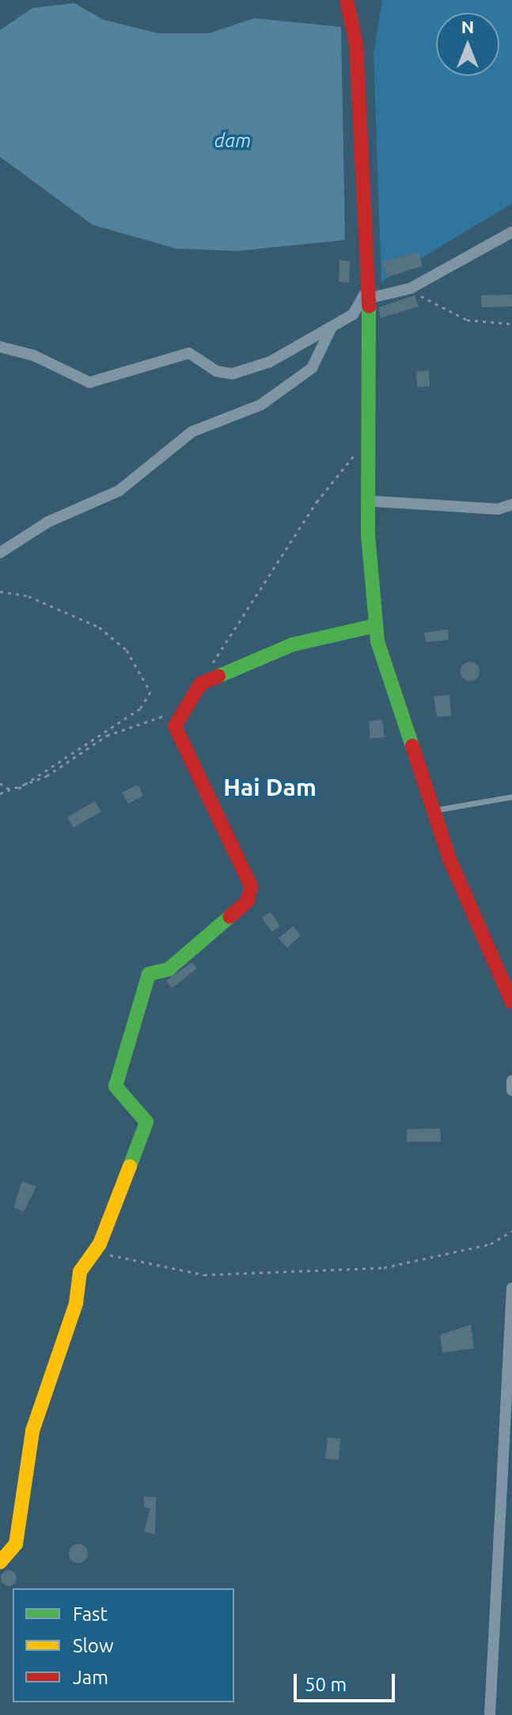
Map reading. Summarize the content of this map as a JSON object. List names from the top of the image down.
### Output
{
  "districts": ["Hai Dam"],
  "water": ["dam"],
  "legend": ["Fast", "Slow", "Jam"],
  "scale_bar": "50 m",
  "north": "top"
}
